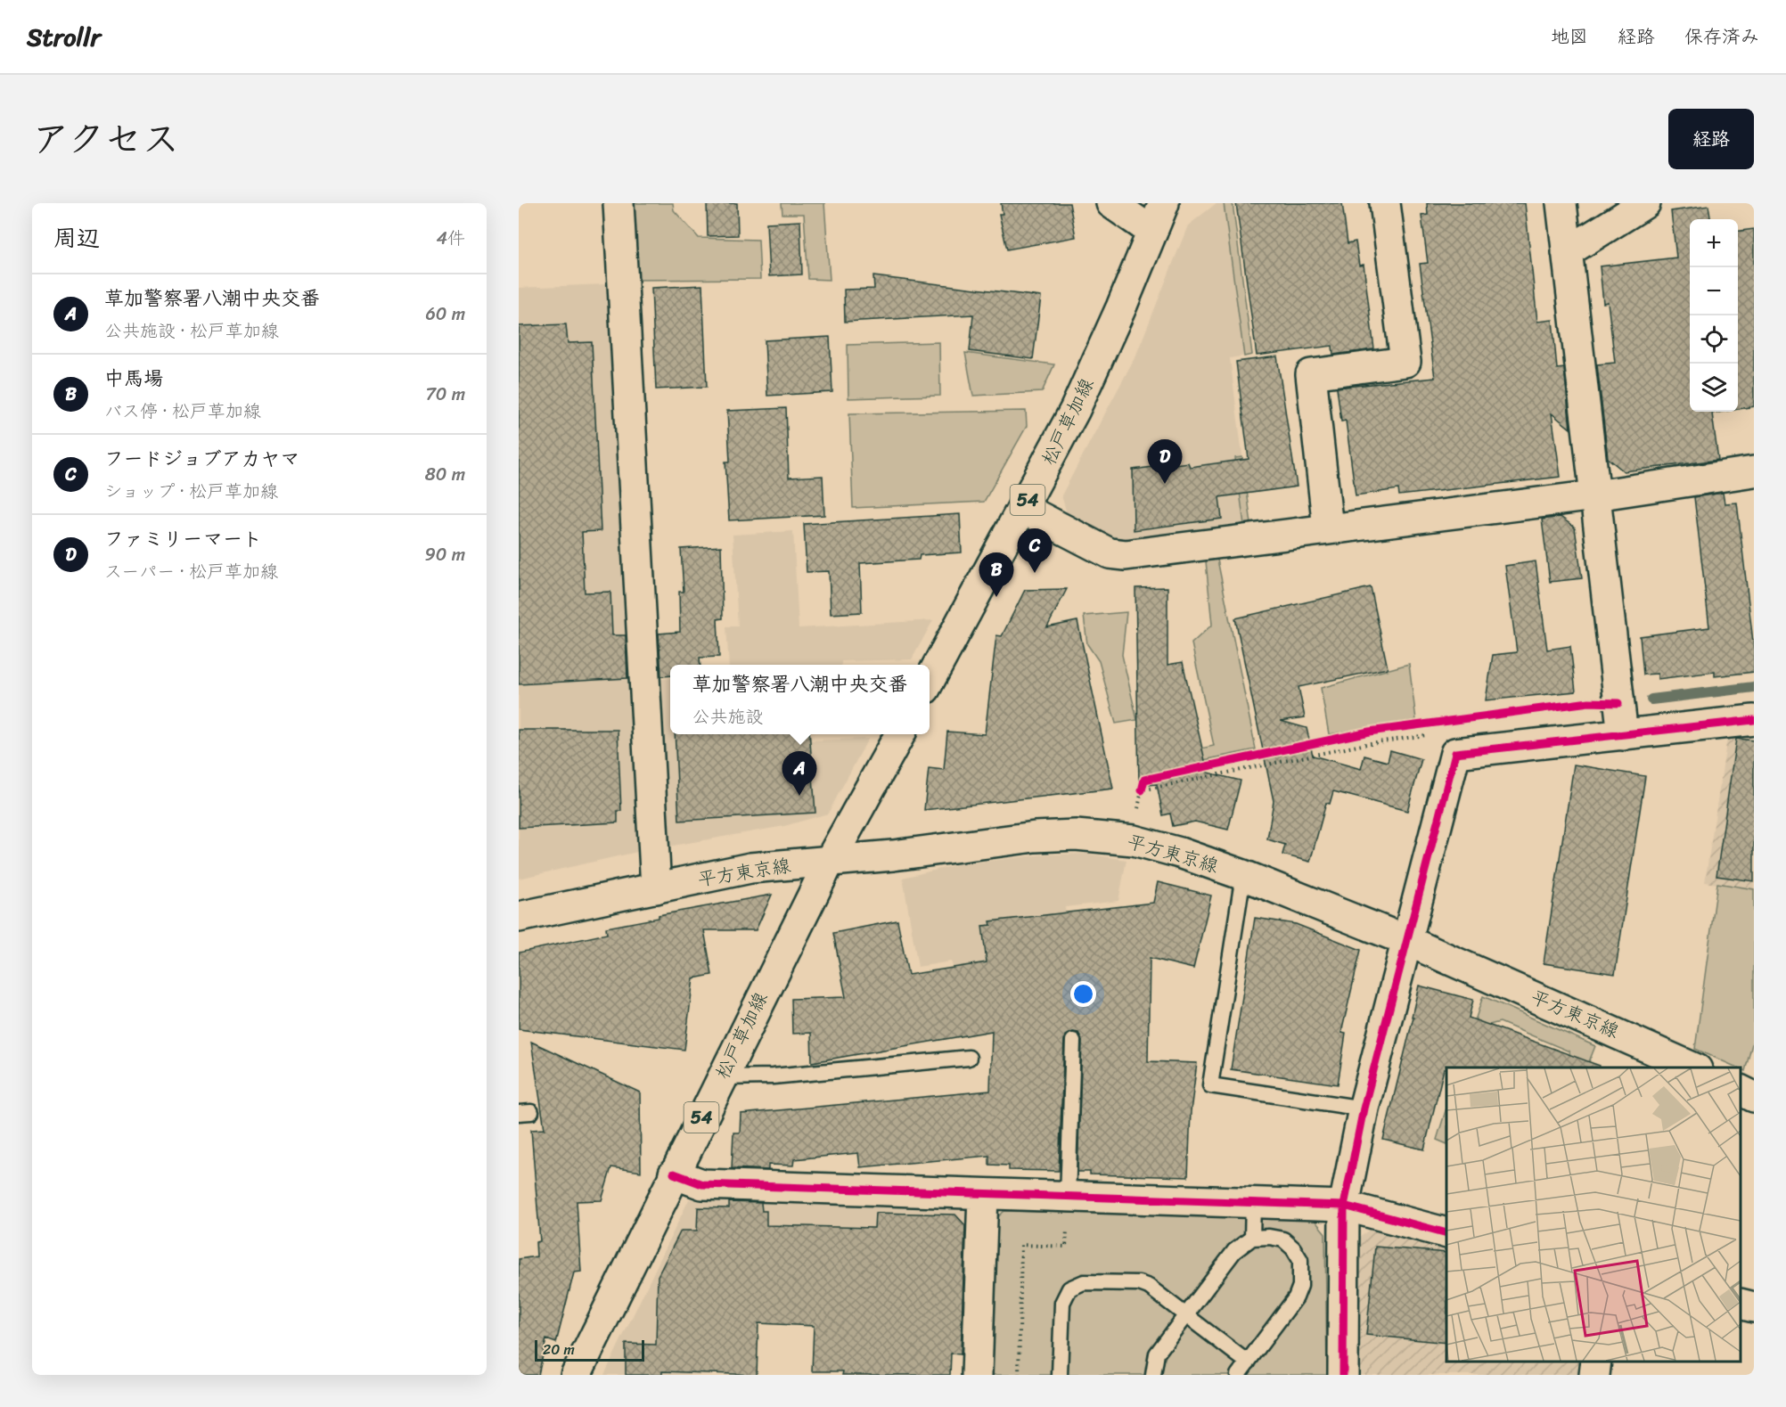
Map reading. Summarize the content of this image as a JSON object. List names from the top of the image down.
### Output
{
  "streets": {
    "street": ["松戸草加線", "54", "平方東京線"]
  },
  "crossings": [
    ["松戸草加線", "平方東京線"]
  ],
  "scale_bar": "20 m",
  "page": {
    "header": "Strollr",
    "nav": ["地図", "経路", "保存済み"],
    "title": "アクセス",
    "buttons": "経路",
    "heading": ["周辺", "4件"],
    "map_buttons": ["+", "−"],
    "list": [
      {
        "mark": "A",
        "name": "草加警察署八潮中央交番",
        "note": "公共施設 · 松戸草加線",
        "value": "60 m"
      },
      {
        "mark": "B",
        "name": "中馬場",
        "note": "バス停 · 松戸草加線",
        "value": "70 m"
      },
      {
        "mark": "C",
        "name": "フードジョブアカヤマ",
        "note": "ショップ · 松戸草加線",
        "value": "80 m"
      },
      {
        "mark": "D",
        "name": "ファミリーマート",
        "note": "スーパー · 松戸草加線",
        "value": "90 m"
      }
    ],
    "pins": [
      "D",
      "C",
      "B",
      "A"
    ],
    "popup": ["草加警察署八潮中央交番", "公共施設"],
    "scale": "20 m"
  }
}
